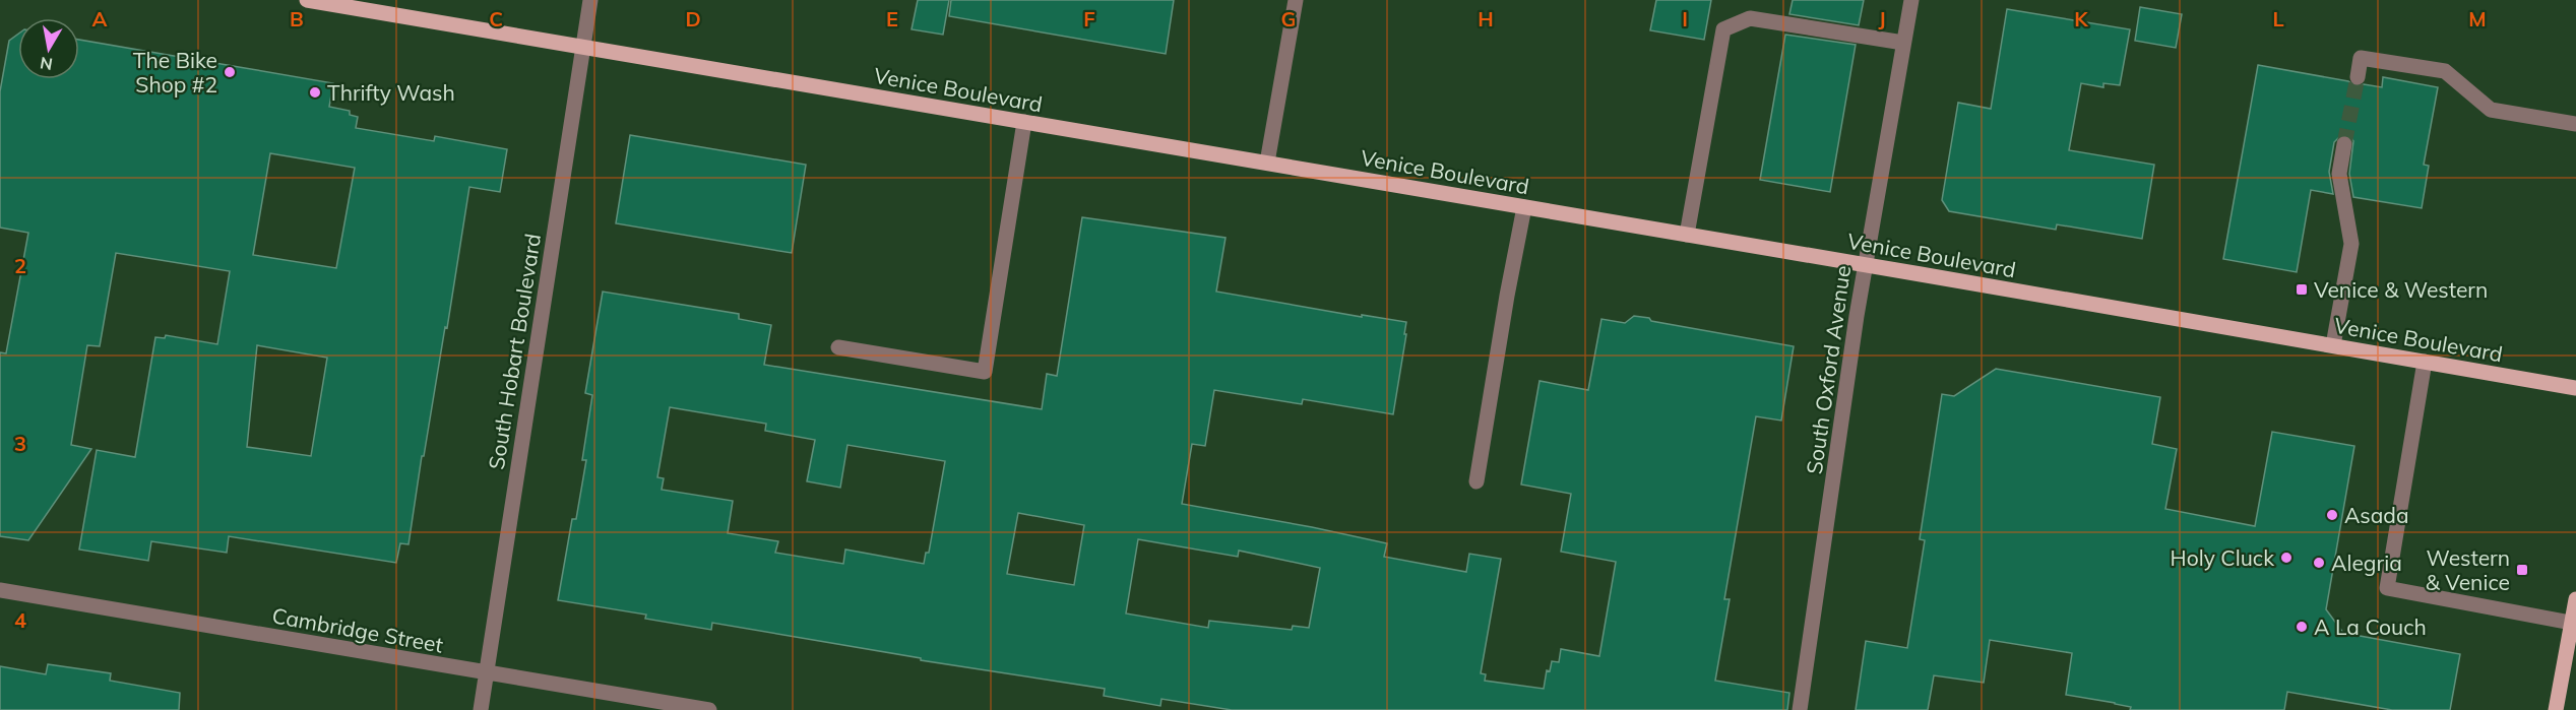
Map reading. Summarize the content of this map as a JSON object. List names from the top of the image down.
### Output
{
  "streets": {
    "main road": ["Venice Boulevard"],
    "street": ["South Hobart Boulevard", "South Oxford Avenue", "Cambridge Street"]
  },
  "crossings": [
    ["Venice Boulevard", "South Hobart Boulevard"],
    ["Venice Boulevard", "South Oxford Avenue"],
    ["South Hobart Boulevard", "Cambridge Street"]
  ],
  "places": {
    "other": [
      "The Bike Shop #2",
      "Thrifty Wash",
      "Asada",
      "Holy Cluck",
      "Alegria",
      "A La Couch"
    ],
    "transit": ["Venice & Western", "Western & Venice"]
  },
  "north": "bottom",
  "grid": {
    "columns": [
      "A",
      "B",
      "C",
      "D",
      "E",
      "F",
      "G",
      "H",
      "I",
      "J",
      "K",
      "L",
      "M"
    ],
    "rows": ["2", "3", "4"]
  }
}
